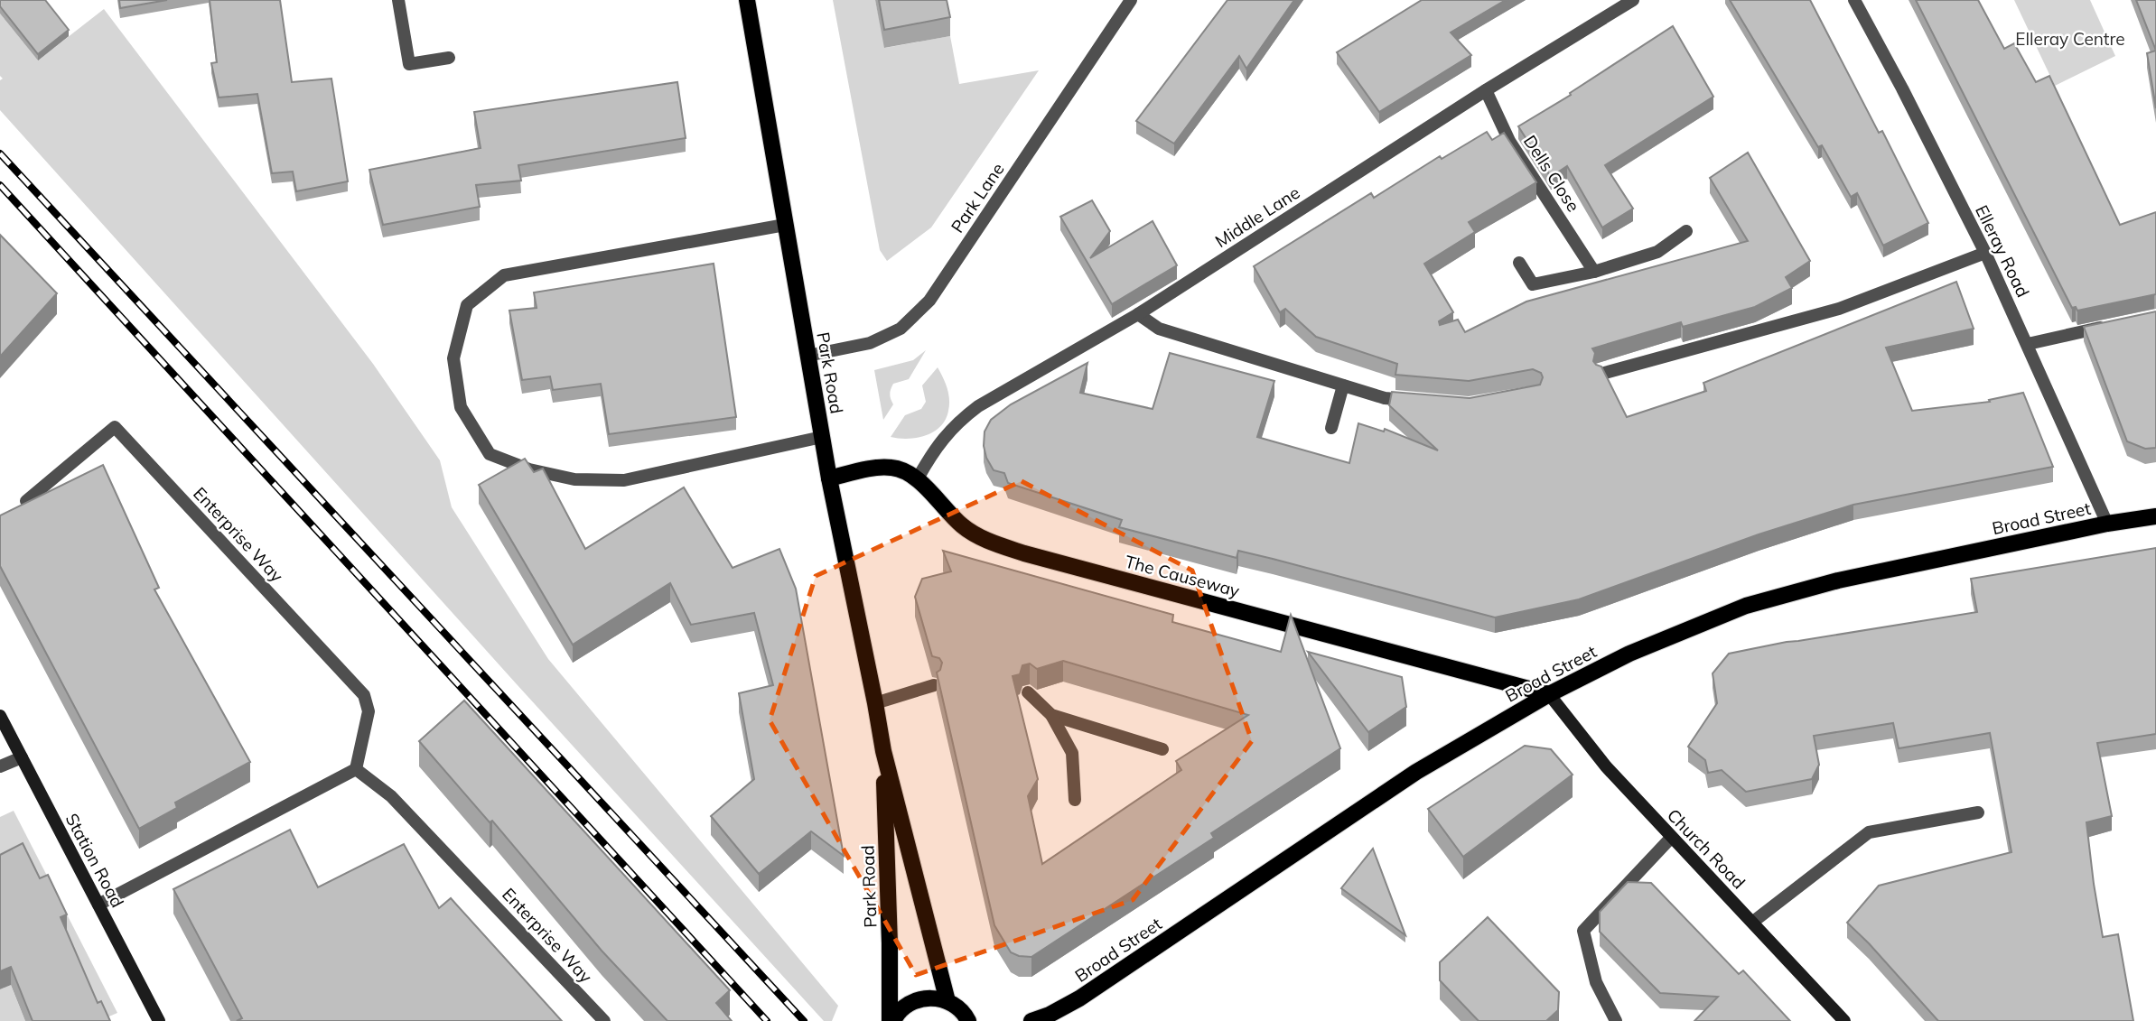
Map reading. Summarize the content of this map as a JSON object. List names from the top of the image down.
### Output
{
  "streets": {
    "main road": [
      "Park Road",
      "Broad Street",
      "The Causeway",
      "Church Road",
      "Station Road"
    ],
    "street": [
      "Dells Close",
      "Park Lane",
      "Middle Lane",
      "Elleray Road",
      "Enterprise Way"
    ]
  },
  "crossings": [
    ["Dells Close", "Middle Lane"],
    ["Park Lane", "Park Road"],
    ["Middle Lane", "The Causeway"],
    ["Elleray Road", "Broad Street"],
    ["Park Road", "The Causeway"],
    ["Broad Street", "The Causeway"],
    ["Broad Street", "Church Road"],
    ["The Causeway", "Church Road"]
  ],
  "parks": ["Elleray Centre"]
}
